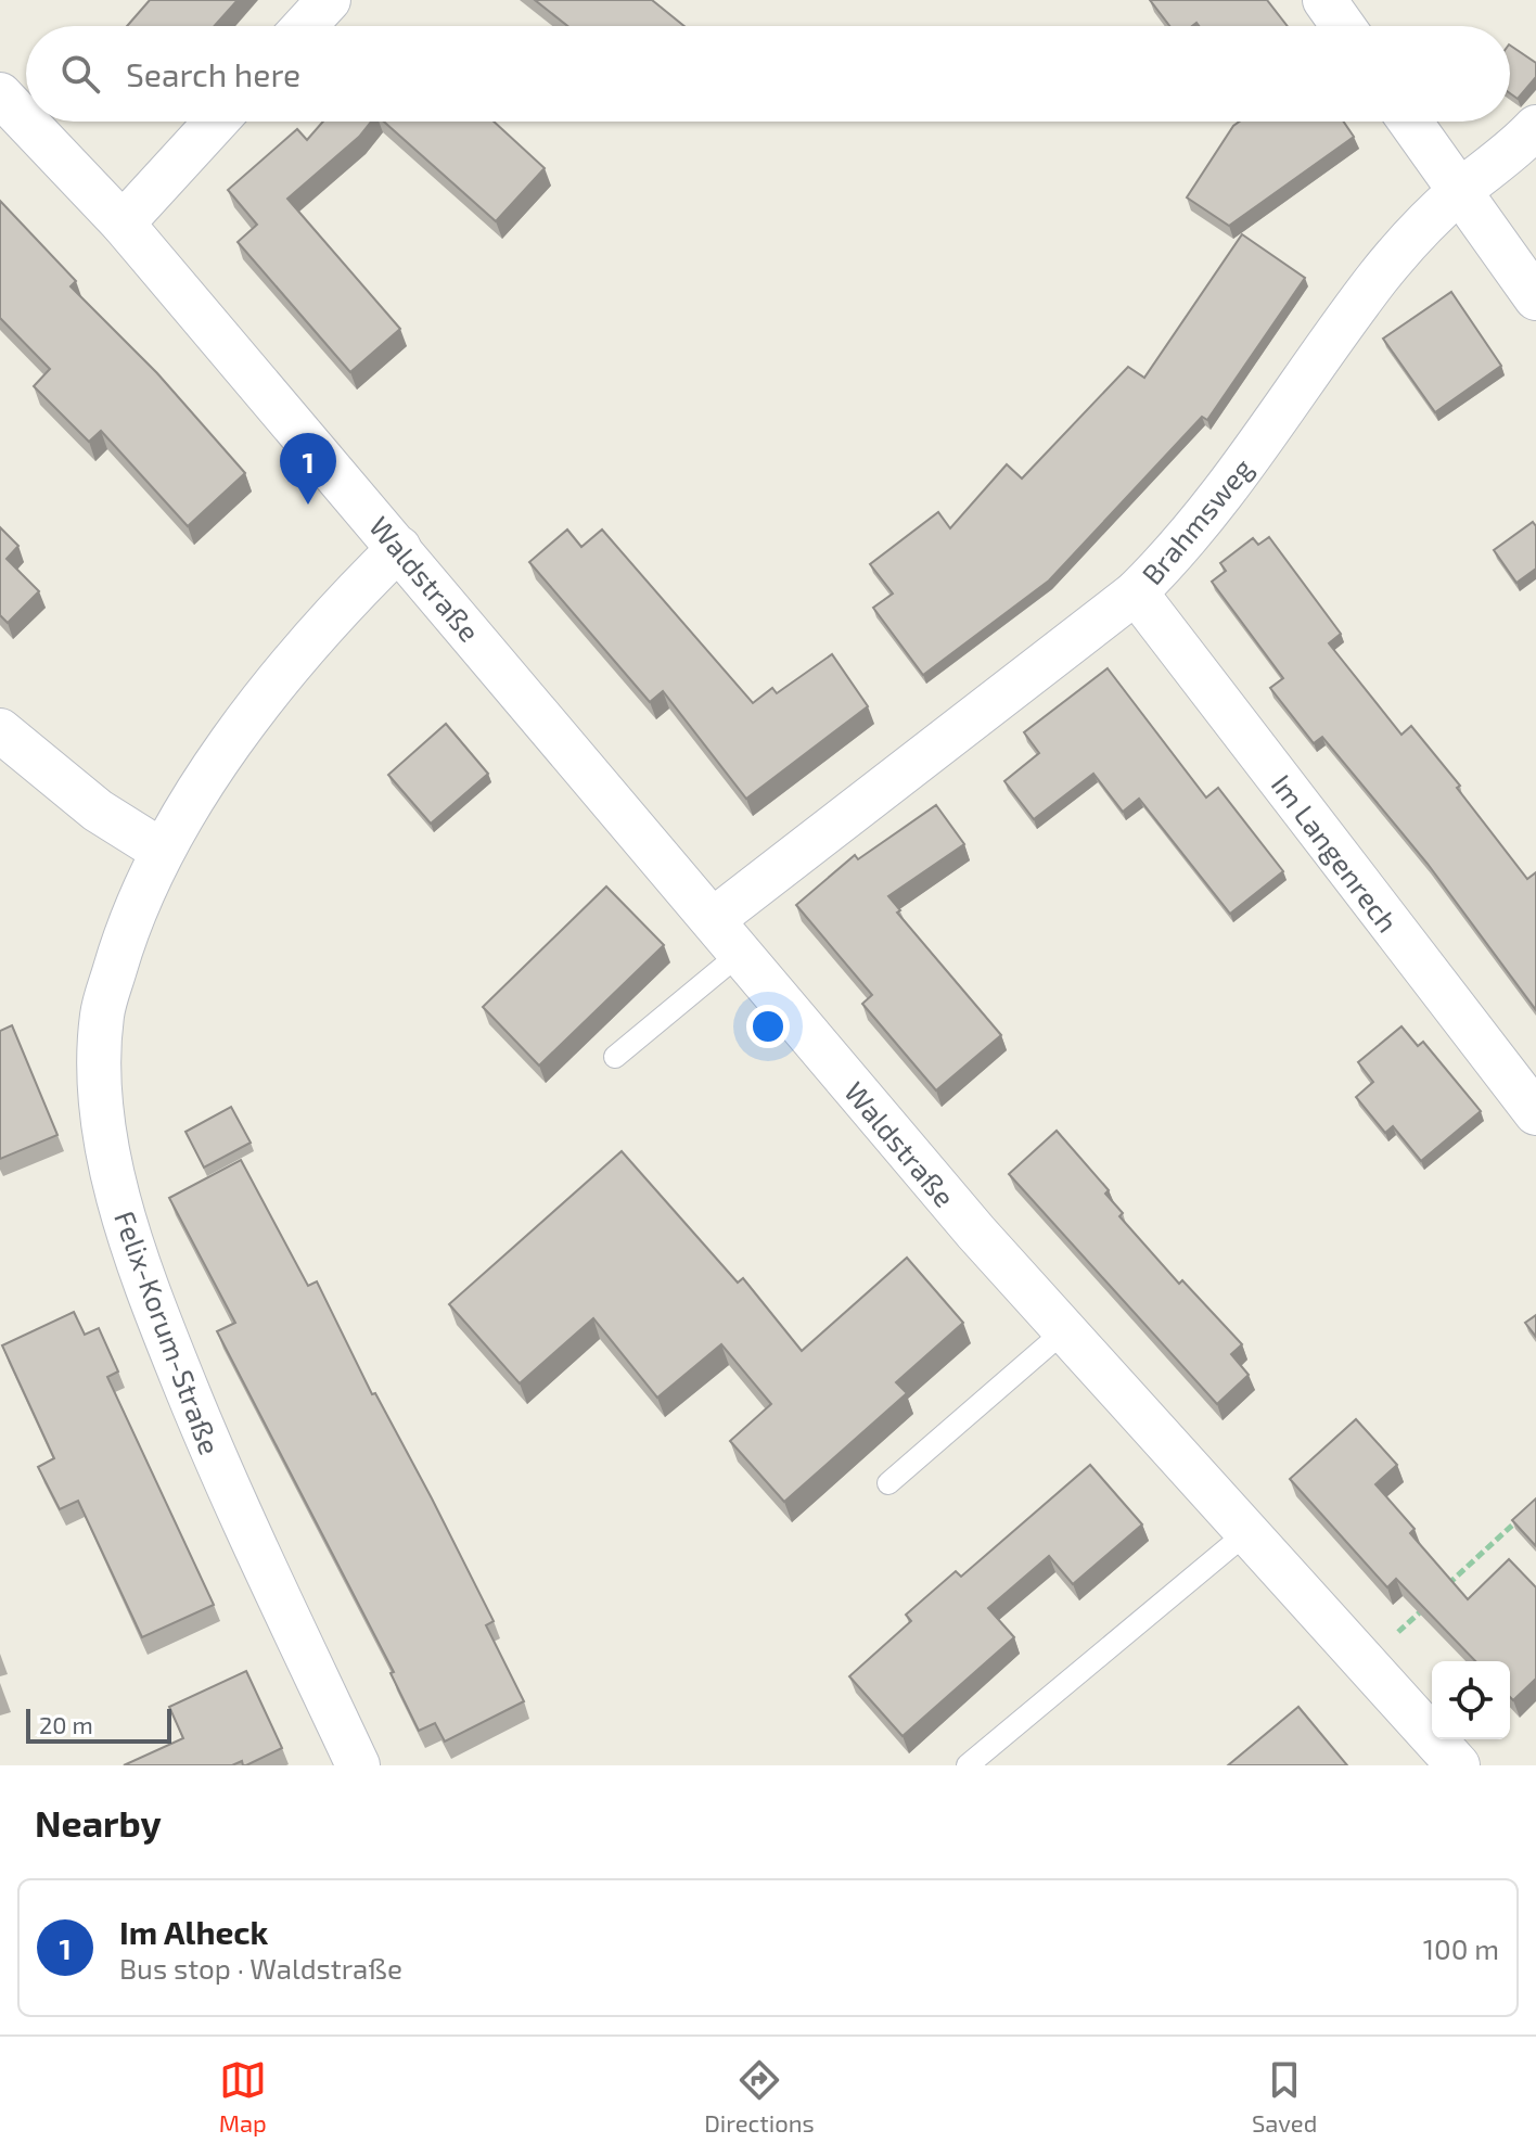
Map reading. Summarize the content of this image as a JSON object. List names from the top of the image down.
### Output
{
  "streets": {
    "street": [
      "Brahmsweg",
      "Waldstraße",
      "Im Langenrech",
      "Felix-Korum-Straße"
    ]
  },
  "crossings": [
    ["Brahmsweg", "Waldstraße"],
    ["Brahmsweg", "Im Langenrech"],
    ["Waldstraße", "Felix-Korum-Straße"]
  ],
  "scale_bar": "20 m",
  "page": {
    "search": "Search here",
    "pins": "1",
    "scale": "20 m",
    "heading": "Nearby",
    "list": [
      {
        "mark": "1",
        "name": "Im Alheck",
        "note": "Bus stop · Waldstraße",
        "value": "100 m"
      }
    ],
    "nav": ["Map", "Directions", "Saved"]
  }
}
